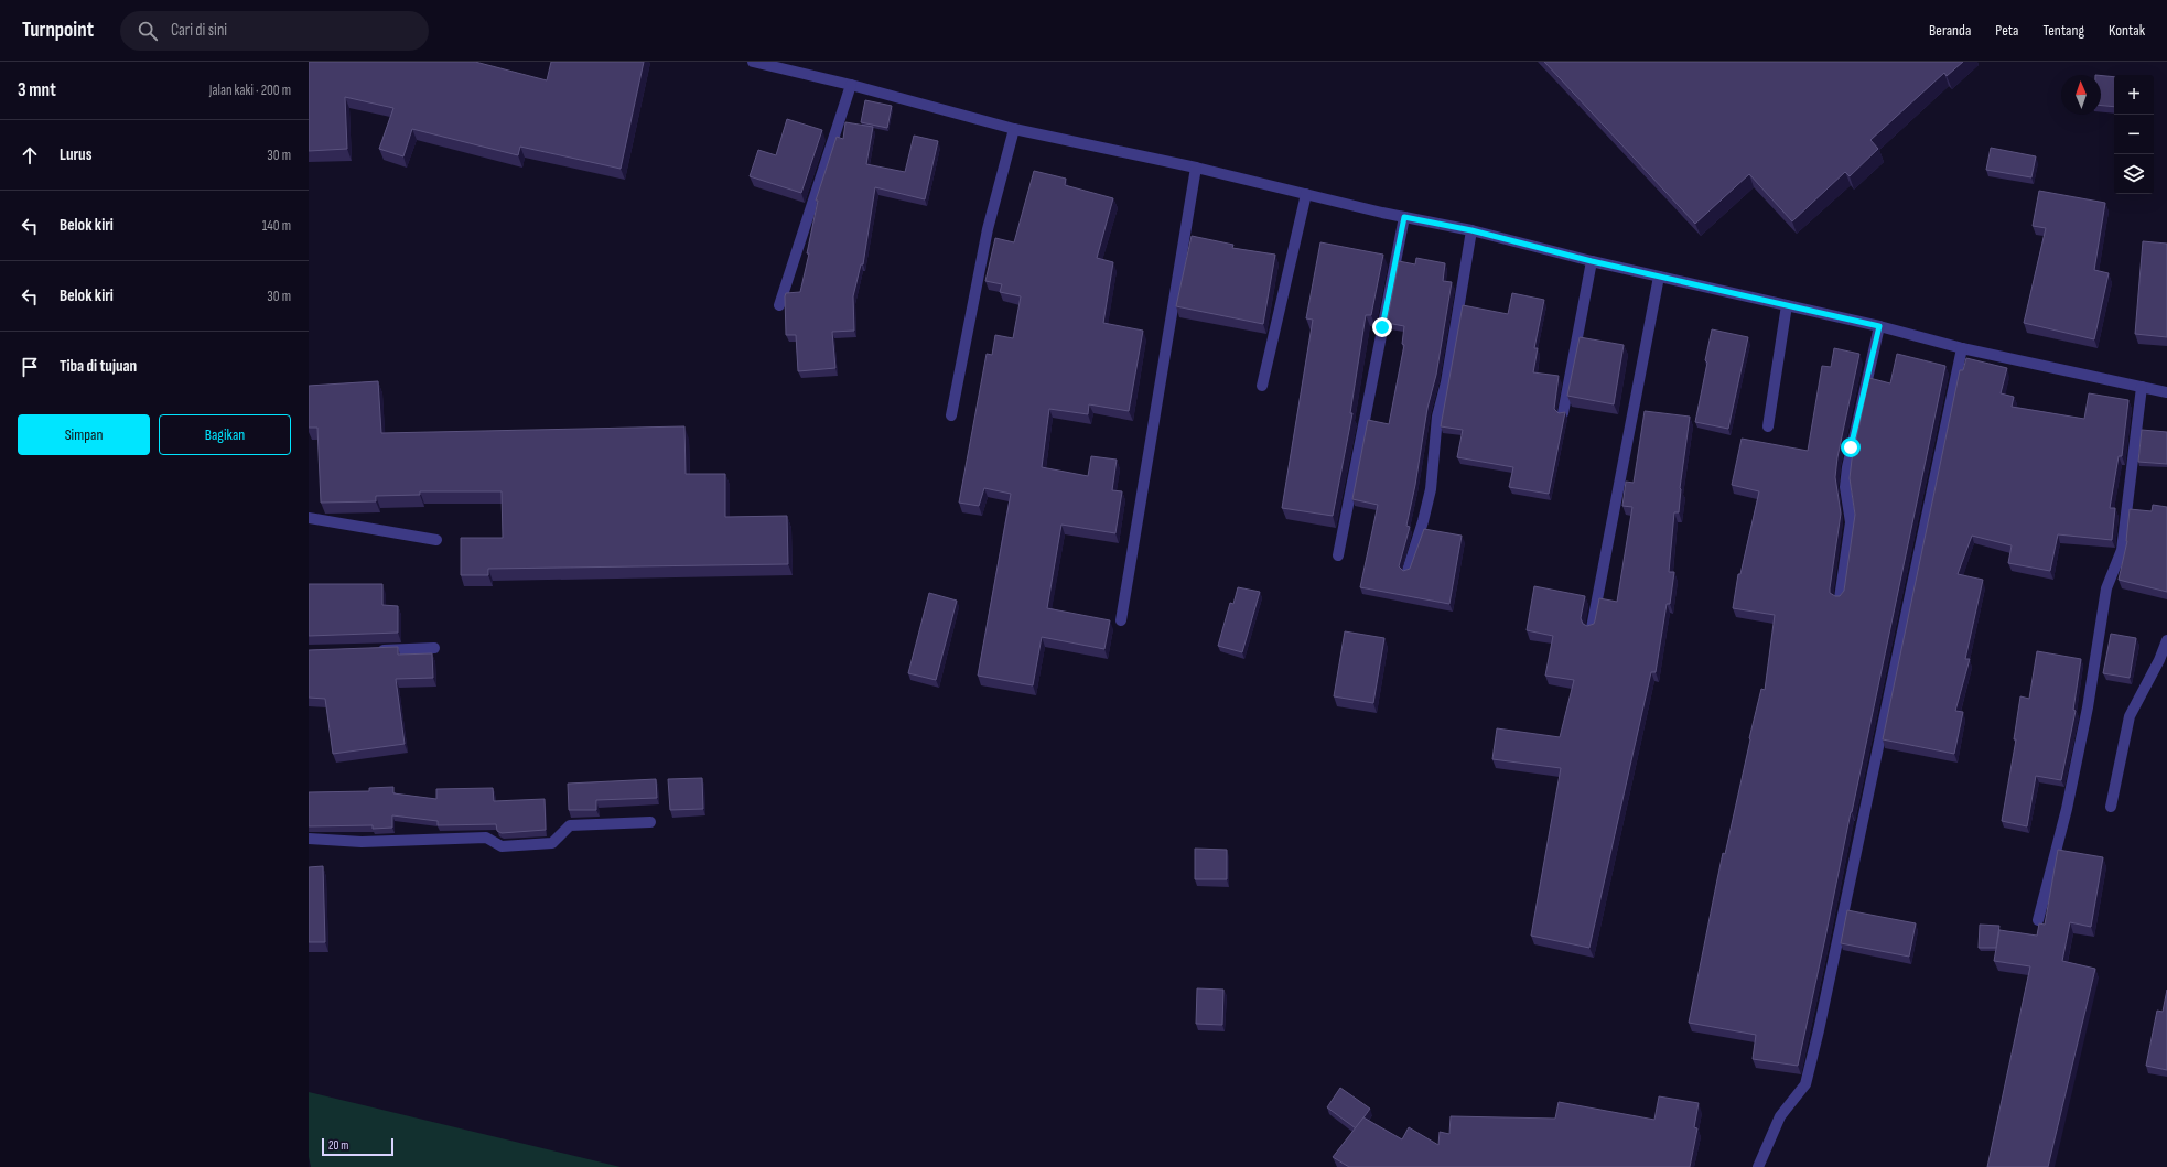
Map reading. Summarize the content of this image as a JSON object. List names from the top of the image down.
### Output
{
  "scale_bar": "20 m",
  "north": "top",
  "page": {
    "header": "Turnpoint",
    "search": "Cari di sini",
    "nav": [
      "Beranda",
      "Peta",
      "Tentang",
      "Kontak"
    ],
    "heading": ["3 mnt", "Jalan kaki · 200 m"],
    "map_buttons": ["+", "−"],
    "list": [
      ["Lurus", "30 m"],
      ["Belok kiri", "140 m"],
      ["Belok kiri", "30 m"],
      "Tiba di tujuan"
    ],
    "buttons": ["Simpan", "Bagikan"],
    "scale": "20 m"
  }
}
